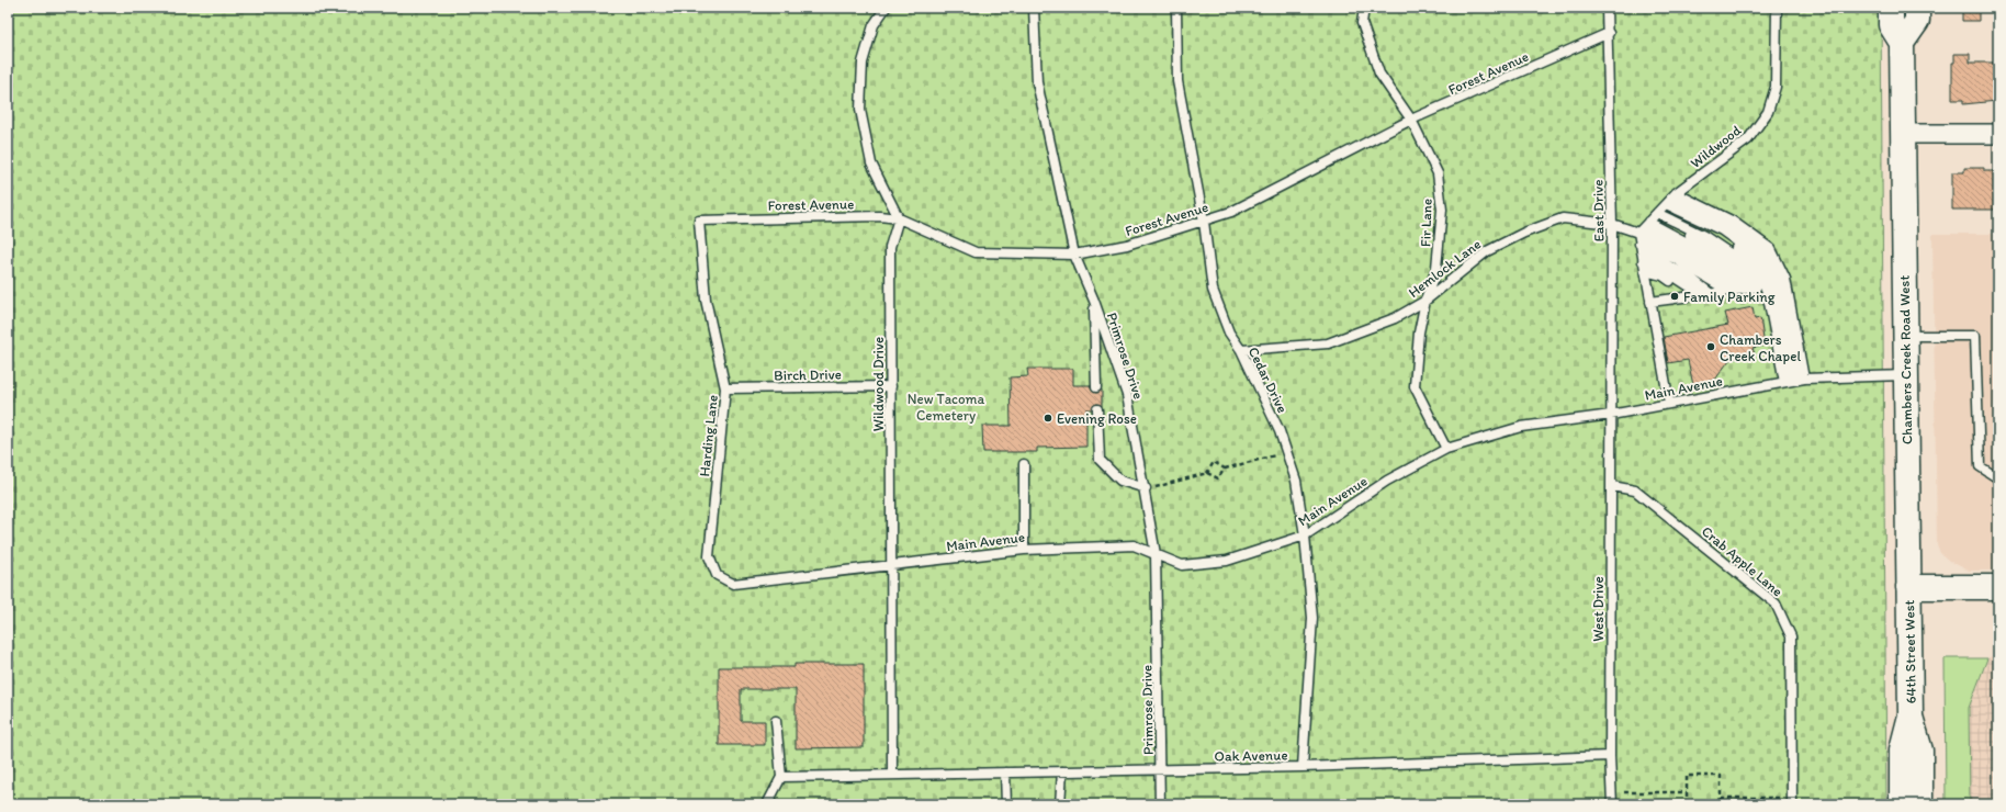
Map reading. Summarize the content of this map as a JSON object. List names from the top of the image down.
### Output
{
  "streets": {
    "street": ["Chambers Creek Road West", "64th Street West"],
    "lane": [
      "Forest Avenue",
      "Wildwood",
      "East Drive",
      "Fir Lane",
      "Hemlock Lane",
      "Primrose Drive",
      "Birch Drive",
      "Cedar Drive",
      "Wildwood Drive",
      "Main Avenue",
      "Harding Lane",
      "Crab Apple Lane",
      "West Drive",
      "Oak Avenue"
    ]
  },
  "crossings": [
    ["Forest Avenue", "East Drive"],
    ["Forest Avenue", "Fir Lane"],
    ["Forest Avenue", "Primrose Drive"],
    ["Forest Avenue", "Cedar Drive"],
    ["Forest Avenue", "Wildwood Drive"],
    ["Forest Avenue", "Harding Lane"],
    ["East Drive", "Hemlock Lane"],
    ["East Drive", "Main Avenue"],
    ["East Drive", "West Drive"],
    ["Fir Lane", "Hemlock Lane"],
    ["Fir Lane", "Main Avenue"],
    ["Hemlock Lane", "Cedar Drive"],
    ["Primrose Drive", "Main Avenue"],
    ["Primrose Drive", "Oak Avenue"],
    ["Chambers Creek Road West", "Main Avenue"],
    ["Chambers Creek Road West", "64th Street West"],
    ["Birch Drive", "Wildwood Drive"],
    ["Birch Drive", "Harding Lane"],
    ["Cedar Drive", "Main Avenue"],
    ["Cedar Drive", "Oak Avenue"],
    ["Wildwood Drive", "Main Avenue"],
    ["Wildwood Drive", "Oak Avenue"],
    ["Main Avenue", "Harding Lane"],
    ["Main Avenue", "West Drive"],
    ["Crab Apple Lane", "West Drive"],
    ["West Drive", "Oak Avenue"]
  ],
  "parks": ["New Tacoma Cemetery"],
  "places": ["Family Parking", "Chambers Creek Chapel", "Evening Rose"]
}
